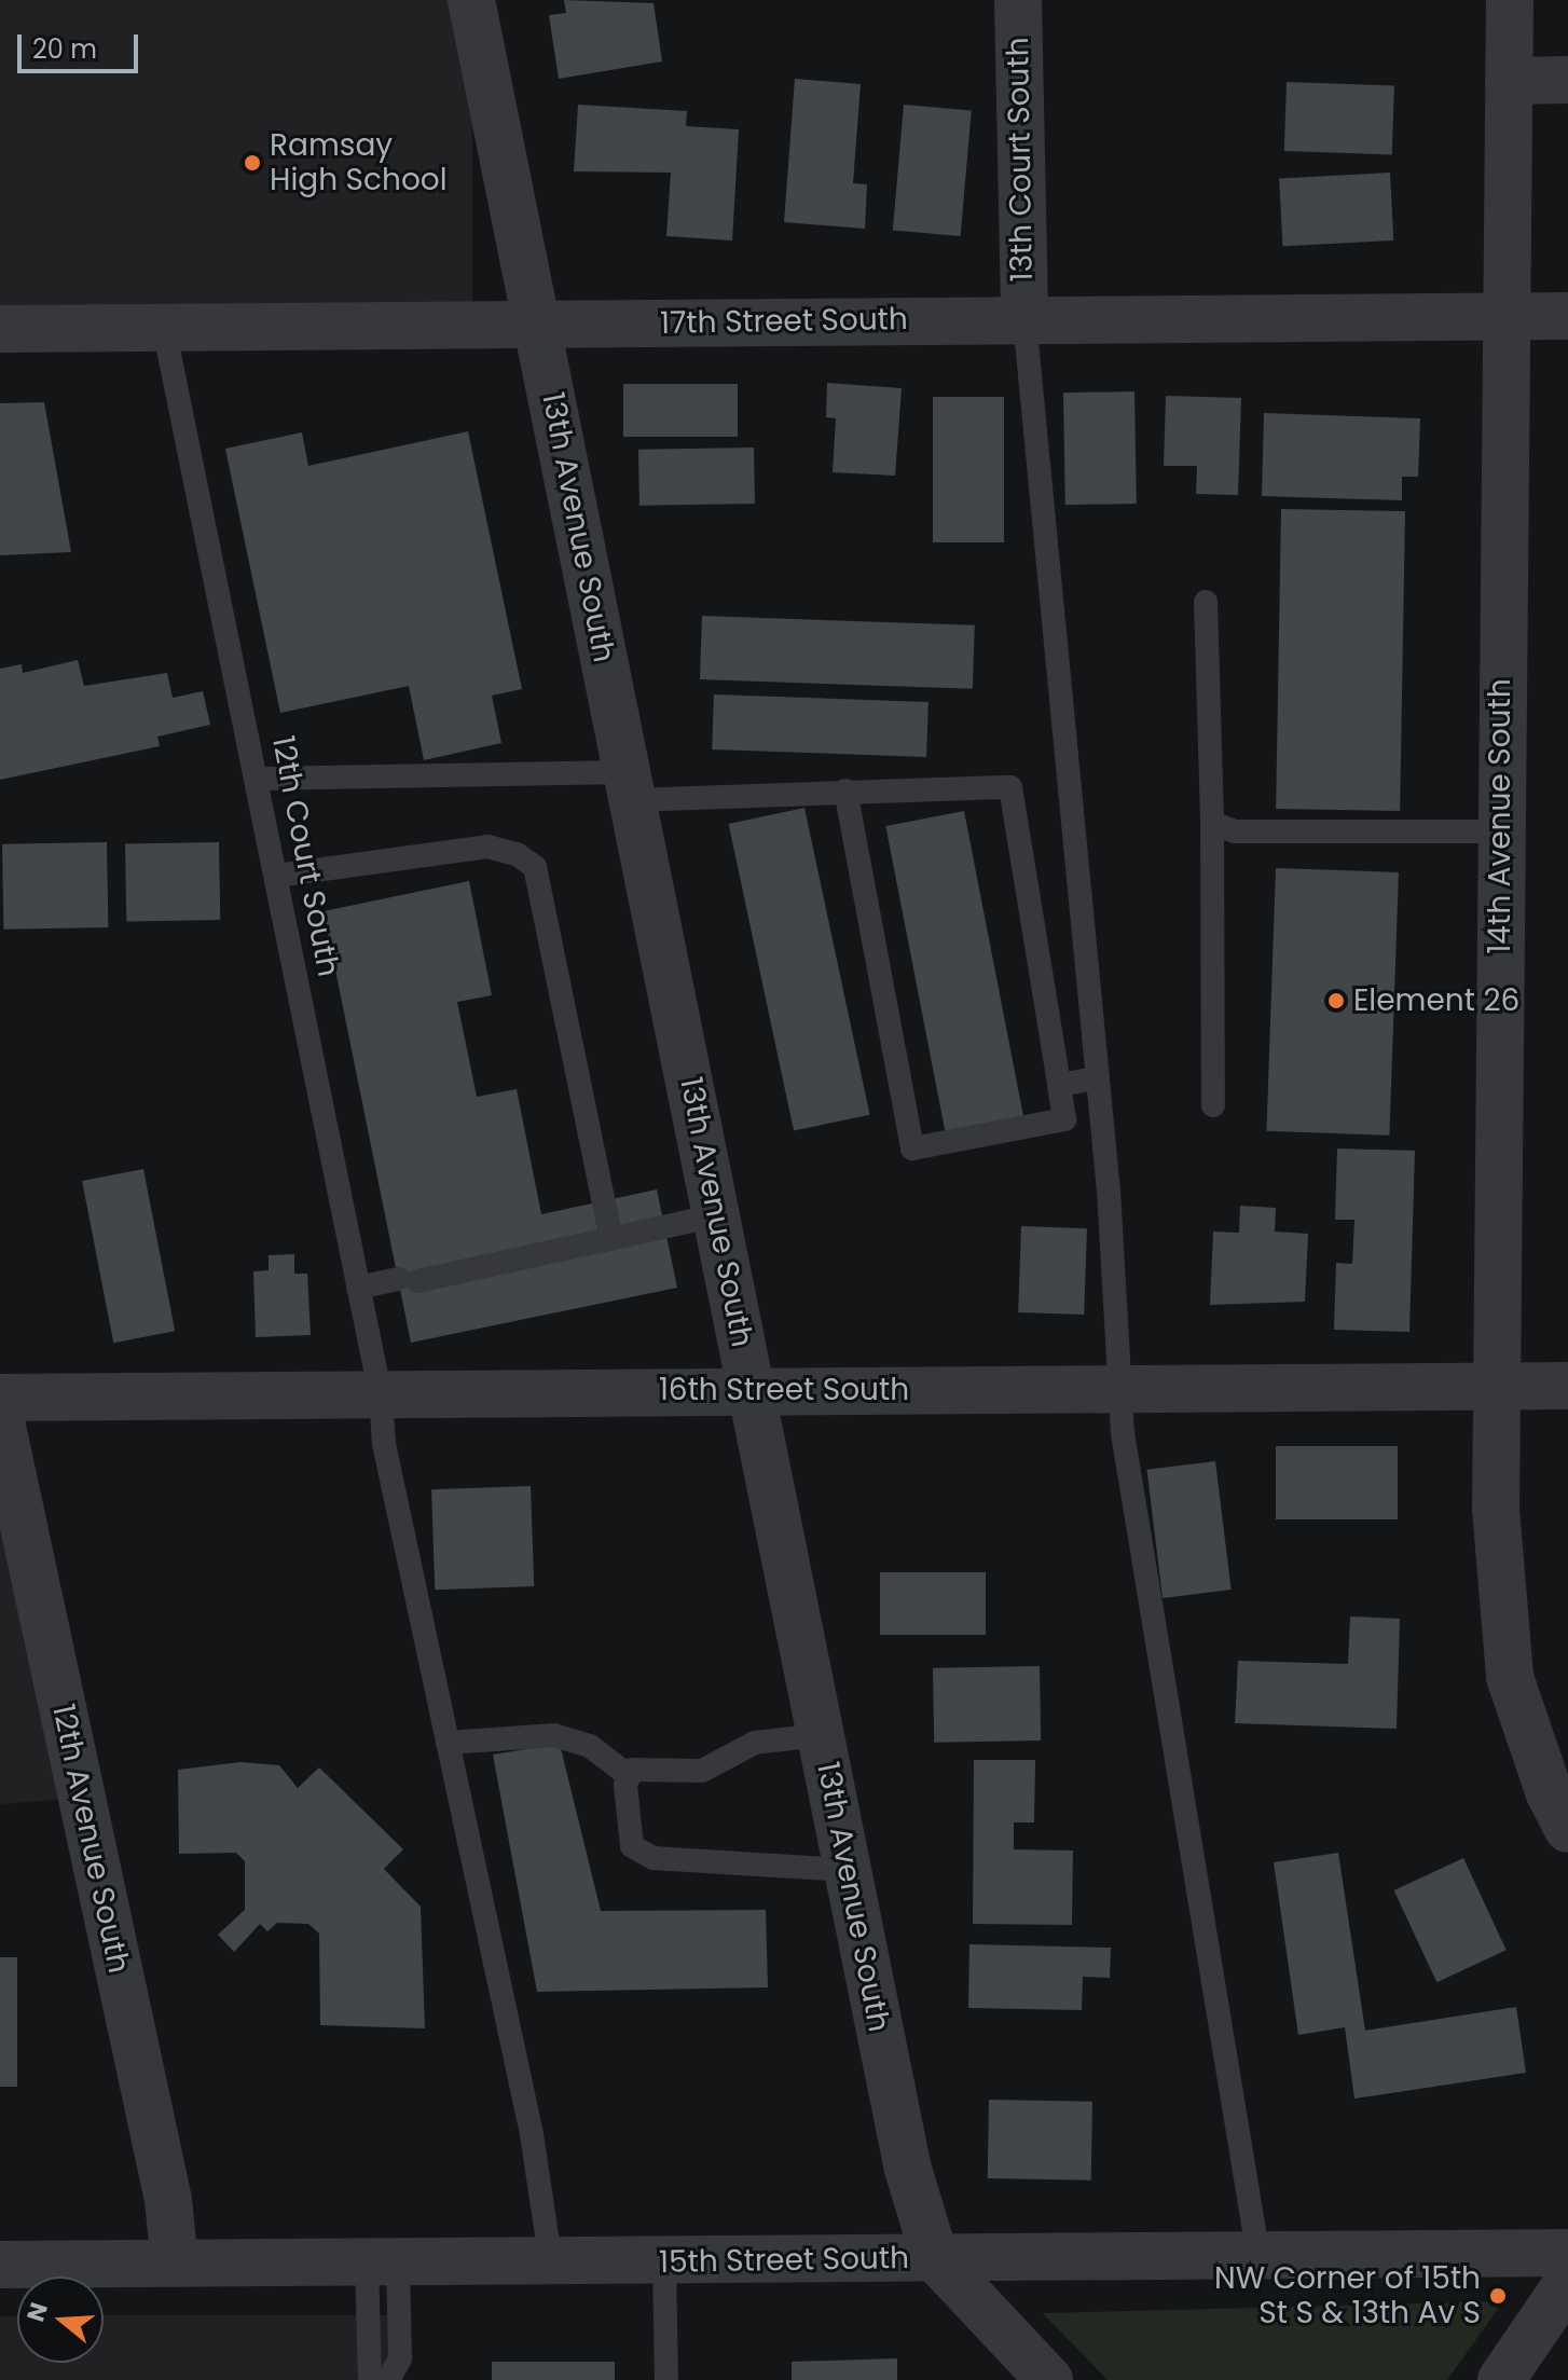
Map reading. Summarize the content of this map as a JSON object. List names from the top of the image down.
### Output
{
  "streets": {
    "street": [
      "13th Court South",
      "17th Street South",
      "13th Avenue South",
      "14th Avenue South",
      "16th Street South",
      "12th Avenue South",
      "15th Street South"
    ],
    "lane": ["12th Court South"]
  },
  "crossings": [
    ["13th Court South", "17th Street South"],
    ["17th Street South", "13th Avenue South"],
    ["17th Street South", "14th Avenue South"],
    ["17th Street South", "12th Court South"],
    ["13th Avenue South", "16th Street South"],
    ["13th Avenue South", "15th Street South"],
    ["14th Avenue South", "16th Street South"],
    ["12th Court South", "16th Street South"],
    ["12th Court South", "15th Street South"],
    ["12th Avenue South", "15th Street South"]
  ],
  "places": ["Ramsay High School", "Element 26", "NW Corner of 15th St S & 13th Av S"],
  "scale_bar": "20 m",
  "north": "left"
}
